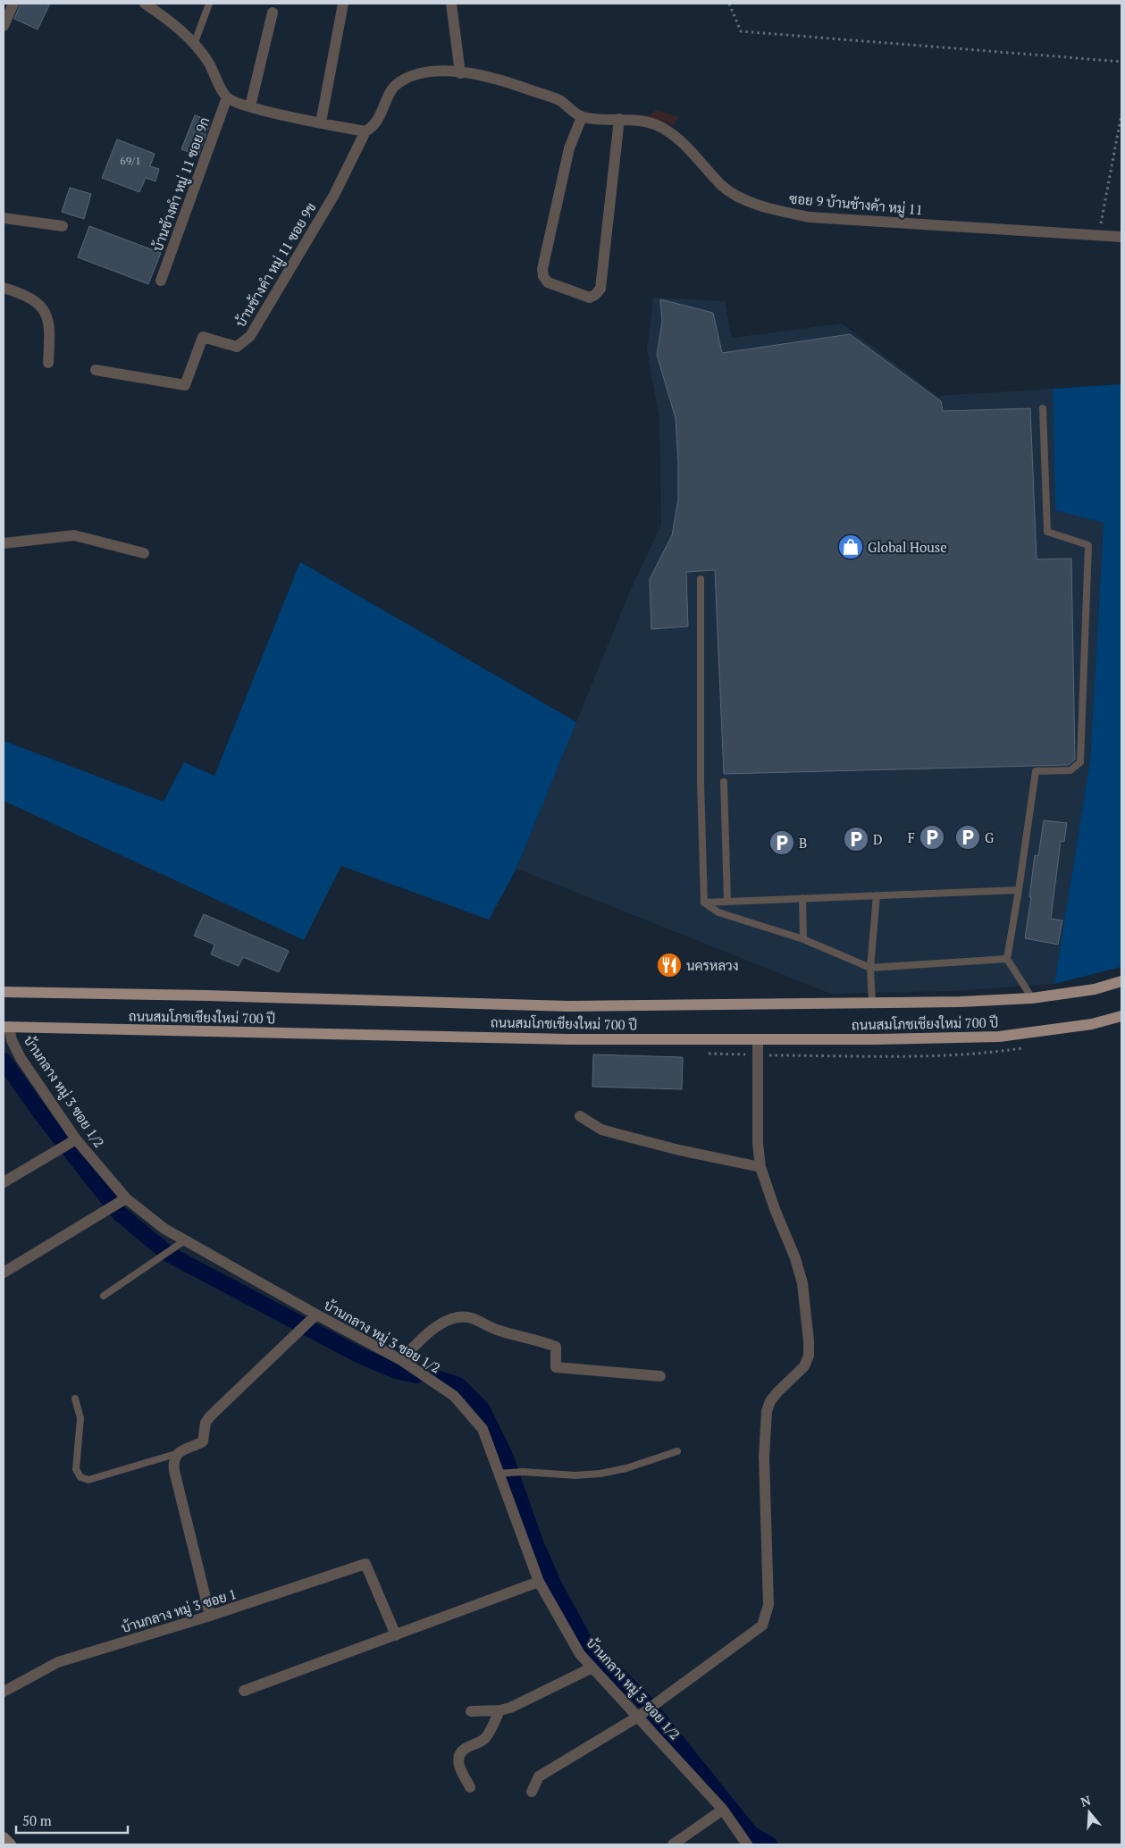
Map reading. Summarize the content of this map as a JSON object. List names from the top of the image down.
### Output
{
  "streets": {
    "main road": ["ถนนสมโภชเชียงใหม่ 700 ปี"],
    "street": [
      "บ้านช้างคำ หมู่ 11 ซอย 9ก",
      "ซอย 9 บ้านช้างค้า หมู่ 11",
      "บ้านช้างคำ หมู่ 11 ซอย 9ข",
      "บ้านกลาง หมู่ 3 ซอย 1/2",
      "บ้านกลาง หมู่ 3 ซอย 1"
    ]
  },
  "crossings": [
    ["ซอย 9 บ้านช้างค้า หมู่ 11", "บ้านช้างคำ หมู่ 11 ซอย 9ข"],
    ["ถนนสมโภชเชียงใหม่ 700 ปี", "บ้านกลาง หมู่ 3 ซอย 1/2"]
  ],
  "places": {
    "shop": ["Global House"],
    "parking": [
      "F",
      "G",
      "D",
      "B"
    ],
    "restaurant": ["นครหลวง"]
  },
  "house_numbers": ["69/1"],
  "scale_bar": "50 m",
  "north": "top"
}
